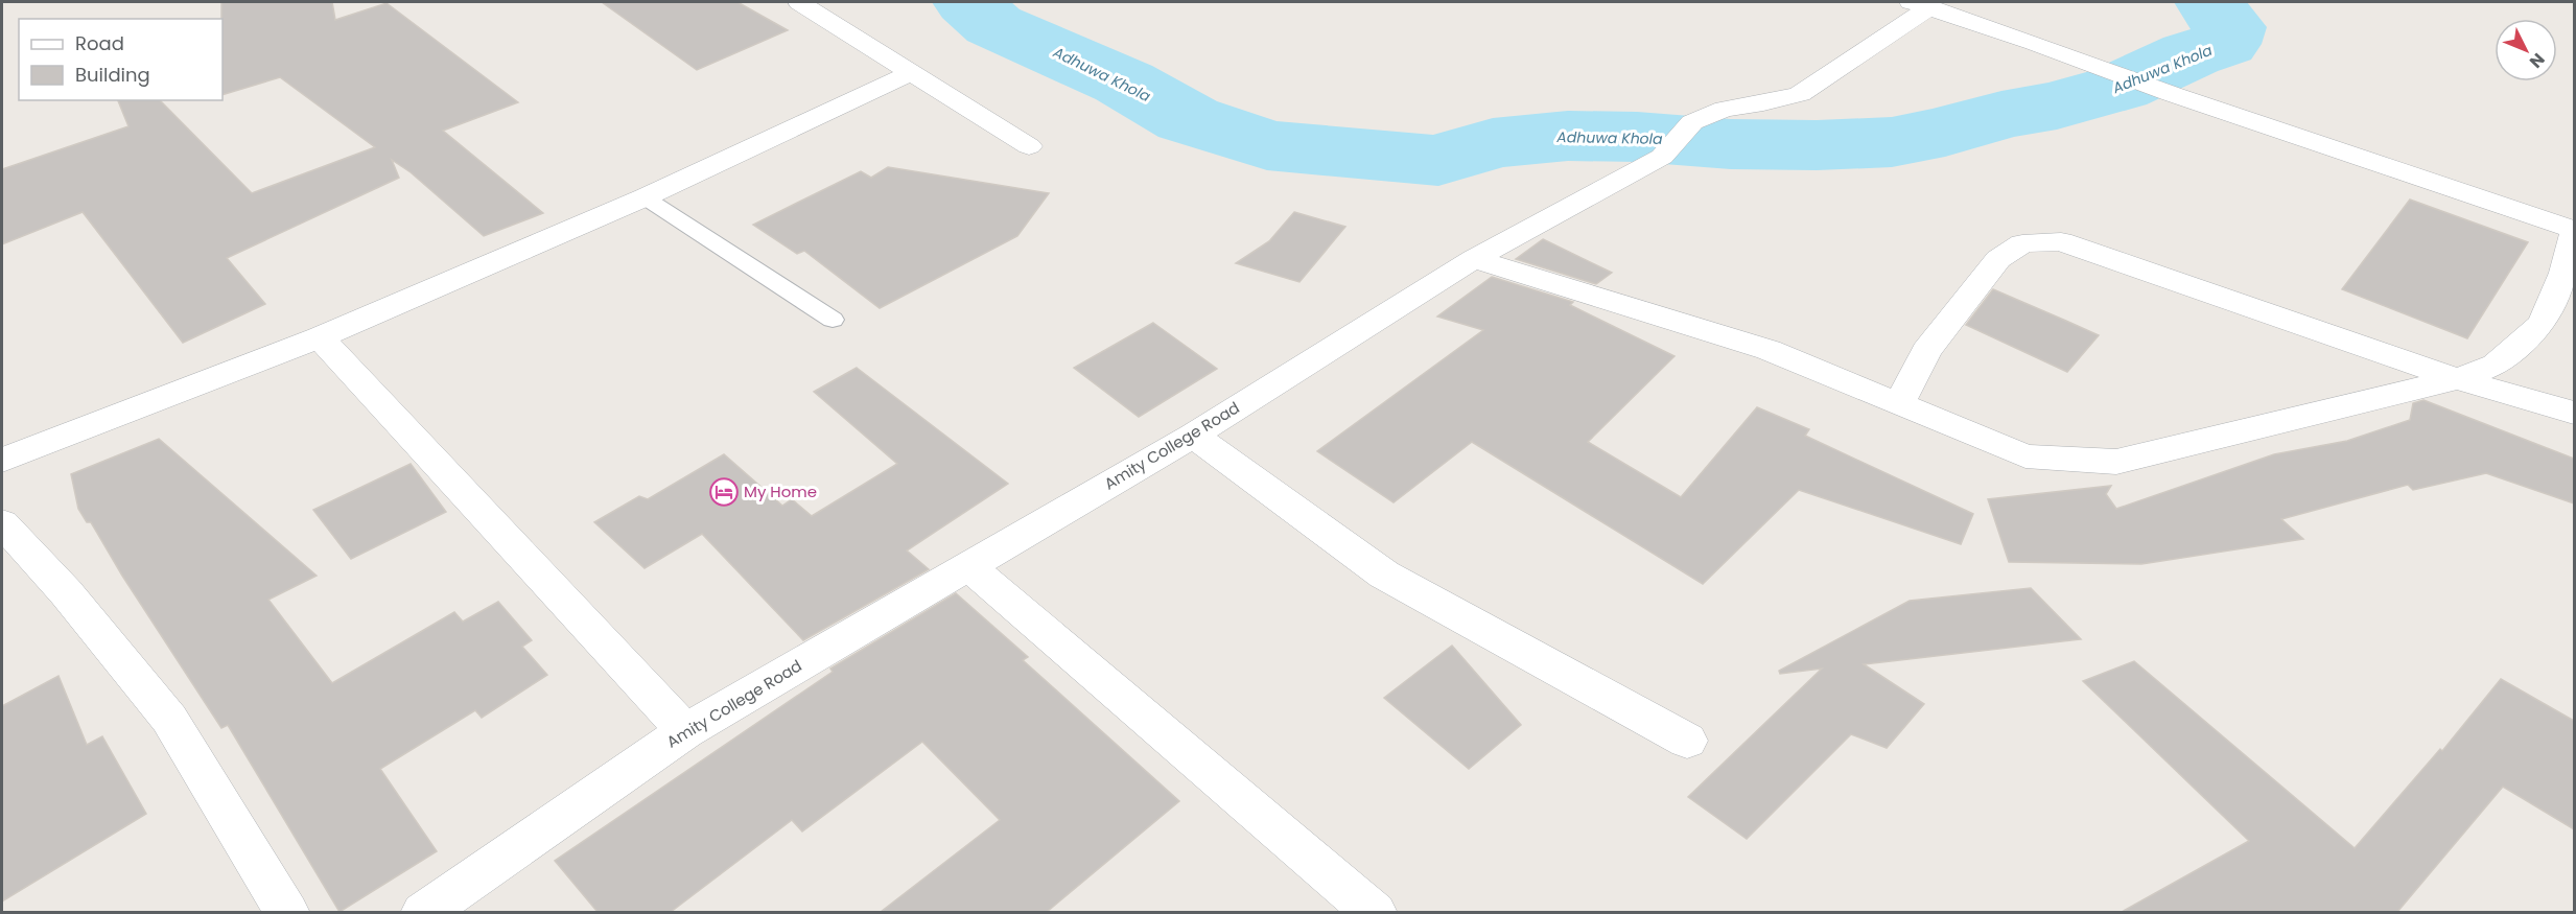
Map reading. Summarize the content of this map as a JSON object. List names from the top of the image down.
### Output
{
  "streets": {
    "street": ["Amity College Road"]
  },
  "water": ["Adhuwa Khola"],
  "places": {
    "hotel": ["My Home"]
  },
  "legend": ["Road", "Building"],
  "north": "bottom right"
}
